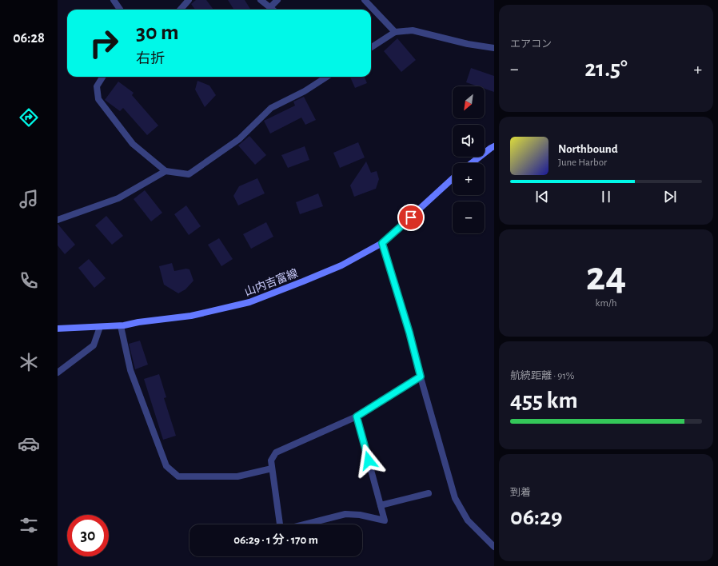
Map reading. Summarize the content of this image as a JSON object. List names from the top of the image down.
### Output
{
  "streets": {
    "main road": ["山内吉富線"]
  },
  "north": "bottom left",
  "page": {
    "tabs": "06:28",
    "tile": [
      "エアコン",
      ["24", "km/h"],
      ["航続距離 · 91%", "455 km"],
      ["到着", "06:29"]
    ],
    "turn": ["30 m", "右折"],
    "heat": ["−", "21.5°", "+"],
    "map_buttons": ["+", "−"],
    "song": ["Northbound", "June Harbor"],
    "limit": "30",
    "trip": "06:29 · 1 分 · 170 m"
  }
}
